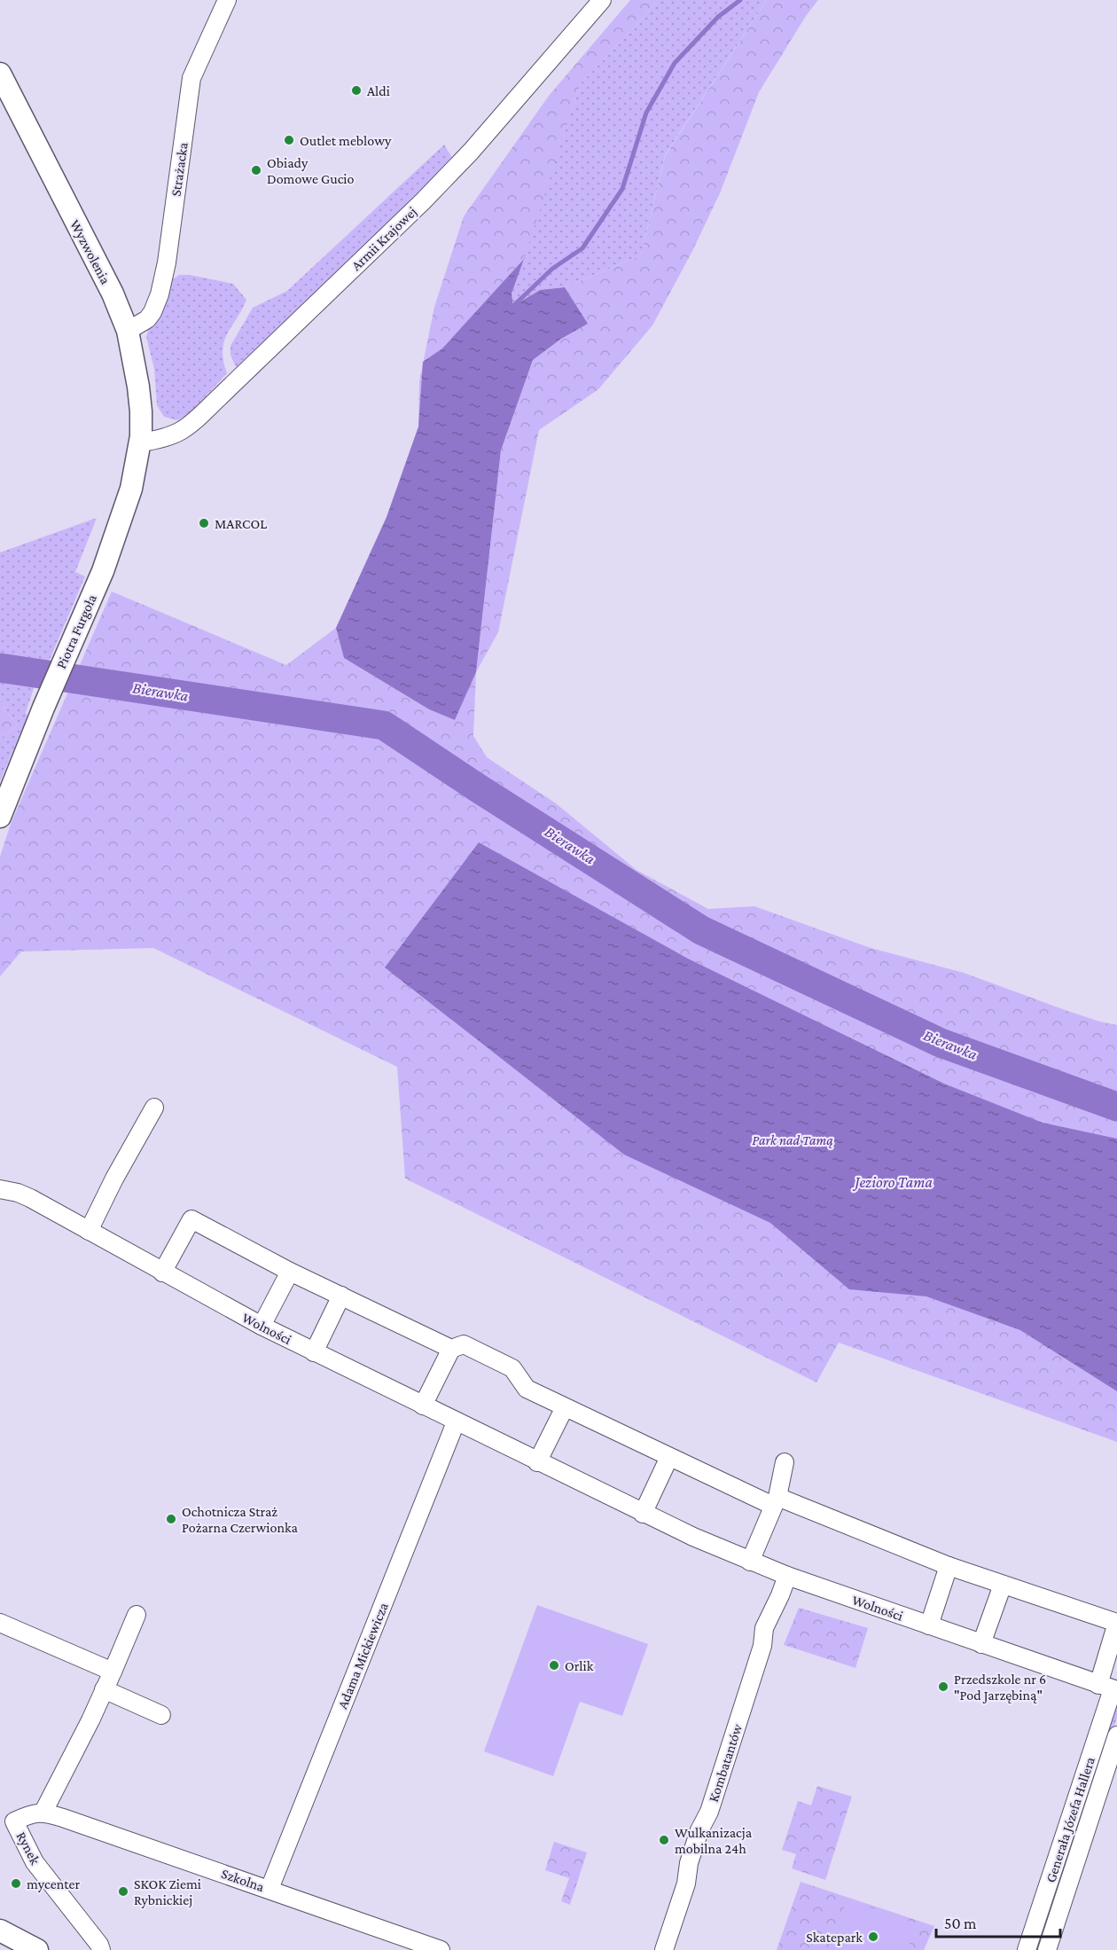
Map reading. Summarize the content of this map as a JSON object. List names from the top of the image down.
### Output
{
  "streets": {
    "main road": ["Wyzwolenia", "Piotra Furgoła"],
    "street": [
      "Strażacka",
      "Armii Krajowej",
      "Wolności",
      "Adama Mickiewicza",
      "Kombatantów",
      "Generała Józefa Hallera",
      "Rynek",
      "Szkolna"
    ]
  },
  "crossings": [
    ["Strażacka", "Wyzwolenia"],
    ["Armii Krajowej", "Wyzwolenia"],
    ["Armii Krajowej", "Piotra Furgoła"],
    ["Wyzwolenia", "Piotra Furgoła"],
    ["Wolności", "Adama Mickiewicza"],
    ["Wolności", "Kombatantów"],
    ["Wolności", "Generała Józefa Hallera"],
    ["Adama Mickiewicza", "Szkolna"],
    ["Rynek", "Szkolna"]
  ],
  "water": ["Bierawka", "Jezioro Tama"],
  "parks": ["Park nad Tamą"],
  "places": [
    "Aldi",
    "Outlet meblowy",
    "Obiady Domowe Gucio",
    "MARCOL",
    "Ochotnicza Straż Pożarna Czerwionka",
    "Orlik",
    "Przedszkole nr 6 \"Pod Jarzębiną\"",
    "Wulkanizacja mobilna 24h",
    "mycenter",
    "SKOK Ziemi Rybnickiej",
    "Skatepark"
  ],
  "scale_bar": "50 m"
}
